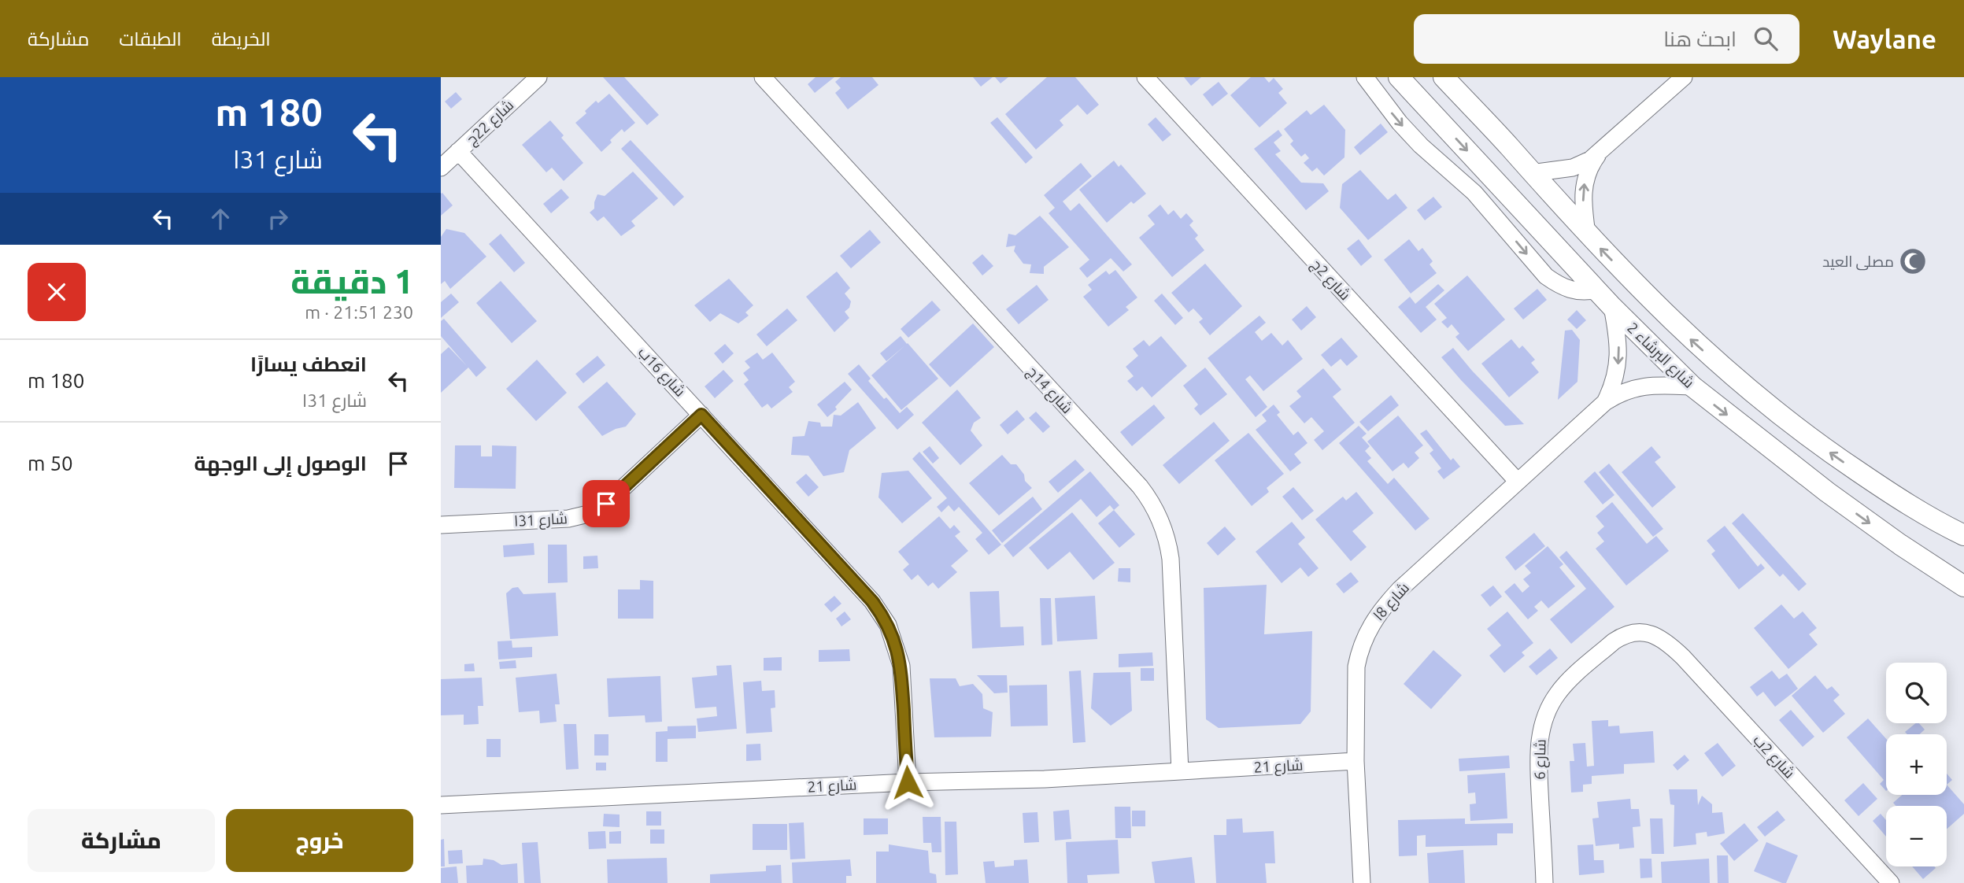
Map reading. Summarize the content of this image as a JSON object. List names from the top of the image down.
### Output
{
  "streets": {
    "street": [
      "شارع 22ج",
      "شارع 2ج",
      "شارع البرشاء 2",
      "شارع 16ب",
      "شارع 14ج",
      "شارع 31ا",
      "شارع 8ا",
      "شارع 2ب",
      "شارع 6",
      "شارع 21"
    ]
  },
  "crossings": [
    ["شارع 22ج", "شارع 16ب"],
    ["شارع 2ج", "شارع 8ا"],
    ["شارع البرشاء 2", "شارع 8ا"],
    ["شارع 16ب", "شارع 31ا"],
    ["شارع 16ب", "شارع 21"],
    ["شارع 14ج", "شارع 21"],
    ["شارع 8ا", "شارع 21"],
    ["شارع 2ب", "شارع 6"]
  ],
  "places": {
    "mosque": ["مصلى العيد"]
  },
  "page": {
    "header": "Waylane",
    "search": "ابحث هنا",
    "nav": ["الخريطة", "الطبقات", "مشاركة"],
    "turn": ["180 m", "شارع 31ا"],
    "heading": ["1 دقيقة", "230 m · 21:51"],
    "list": [
      {
        "name": "انعطف يسارًا",
        "note": "شارع 31ا",
        "value": "180 m"
      },
      {
        "name": "الوصول إلى الوجهة",
        "value": "50 m"
      }
    ],
    "map_buttons": ["+", "−"],
    "buttons": ["خروج", "مشاركة"]
  }
}
